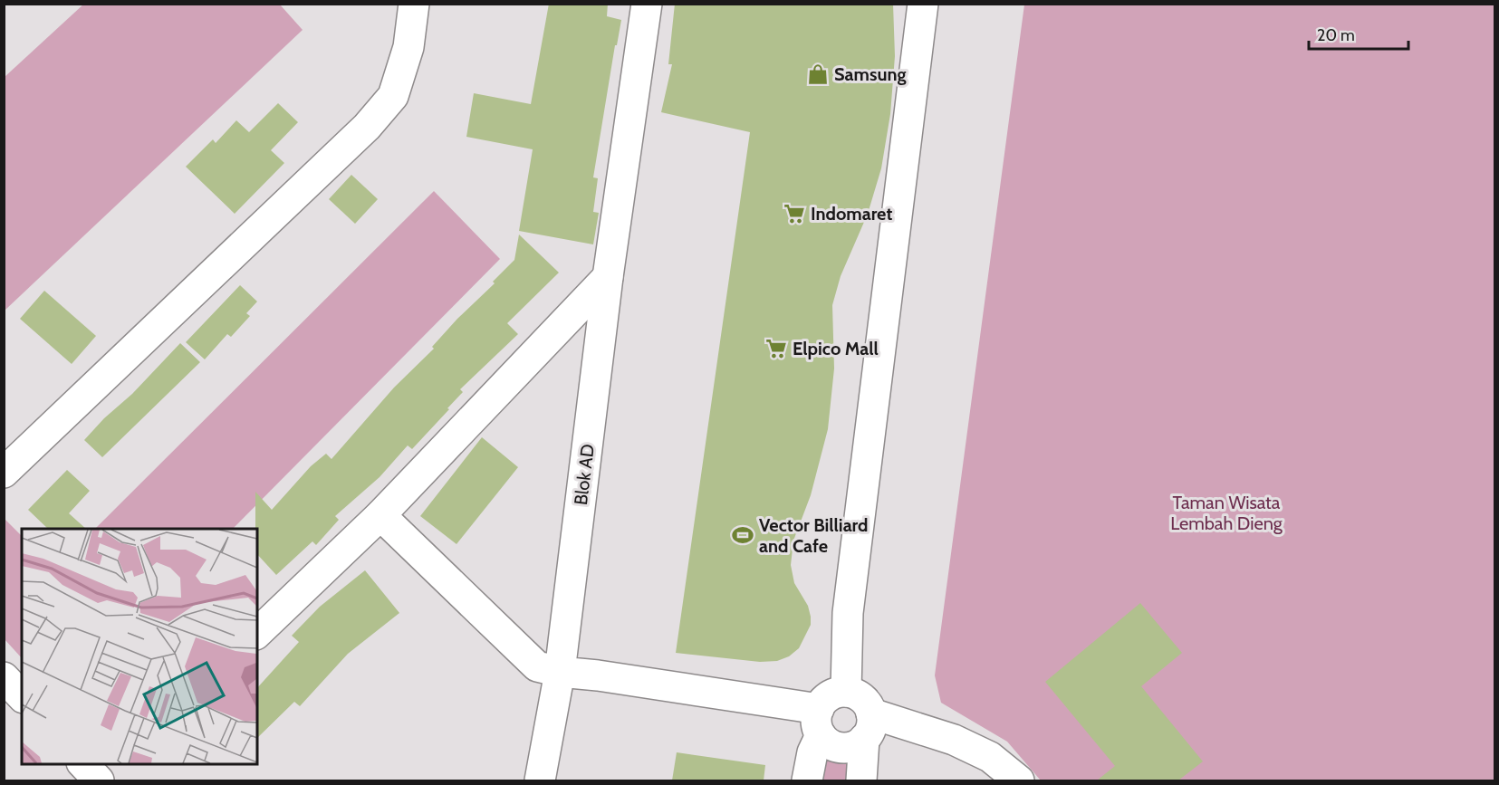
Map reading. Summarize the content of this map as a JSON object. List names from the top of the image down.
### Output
{
  "streets": {
    "street": ["Blok AD"]
  },
  "parks": ["Taman Wisata Lembah Dieng"],
  "places": {
    "shop": ["Samsung"],
    "supermarket": ["Indomaret", "Elpico Mall"],
    "sports": ["Vector Billiard and Cafe"]
  },
  "scale_bar": "20 m"
}
